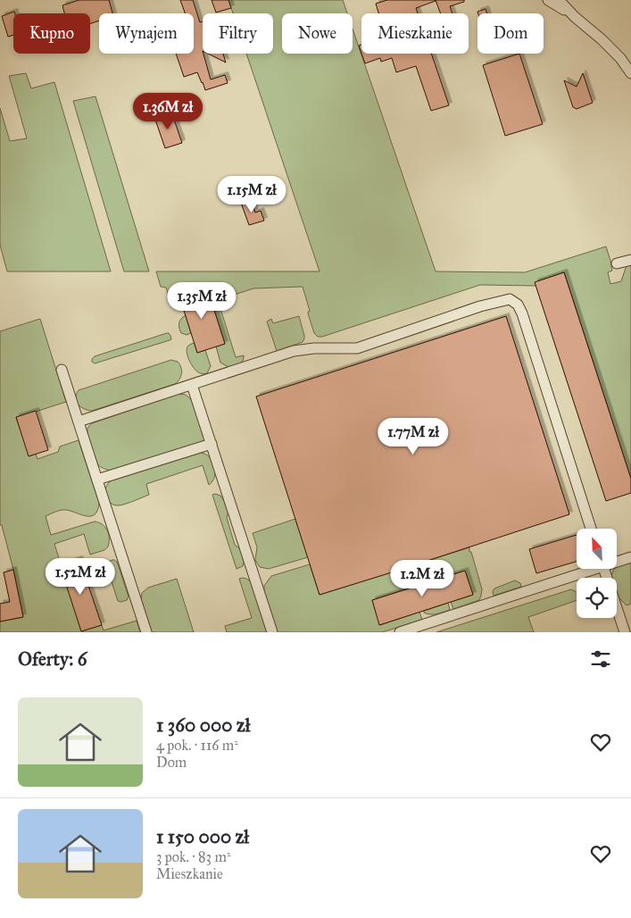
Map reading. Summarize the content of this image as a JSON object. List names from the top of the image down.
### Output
{
  "north": "top left",
  "page": {
    "chip": [
      "Kupno",
      "Wynajem",
      "Filtry",
      "Nowe",
      "Mieszkanie",
      "Dom"
    ],
    "price": [
      "1.36M zł",
      "1.15M zł",
      "1.35M zł",
      "1.77M zł",
      "1.52M zł",
      "1.2M zł"
    ],
    "heading": "Oferty: 6",
    "list": [
      {
        "name": "1 360 000 zł",
        "note": "4 pok. · 116 m² · Dom"
      },
      {
        "name": "1 150 000 zł",
        "note": "3 pok. · 83 m² · Mieszkanie"
      }
    ]
  }
}
